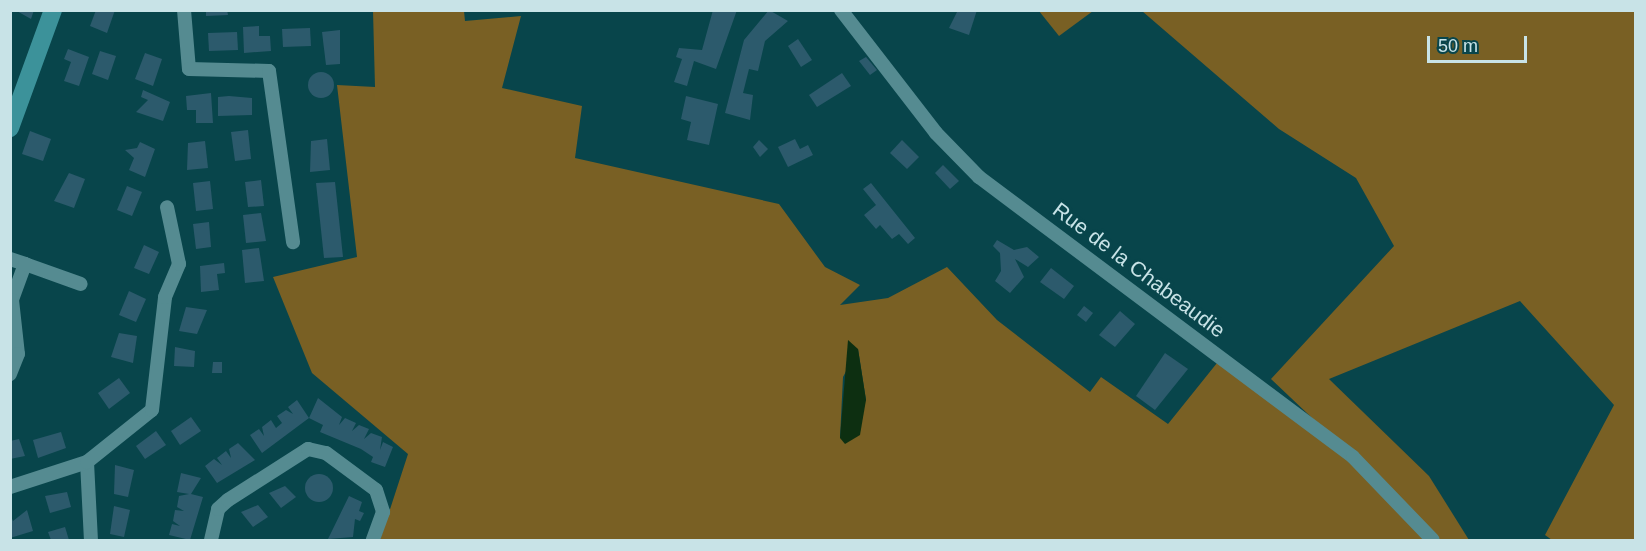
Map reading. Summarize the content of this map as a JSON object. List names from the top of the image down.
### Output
{
  "streets": {
    "street": ["Rue de la Chabeaudie"]
  },
  "scale_bar": "50 m"
}
